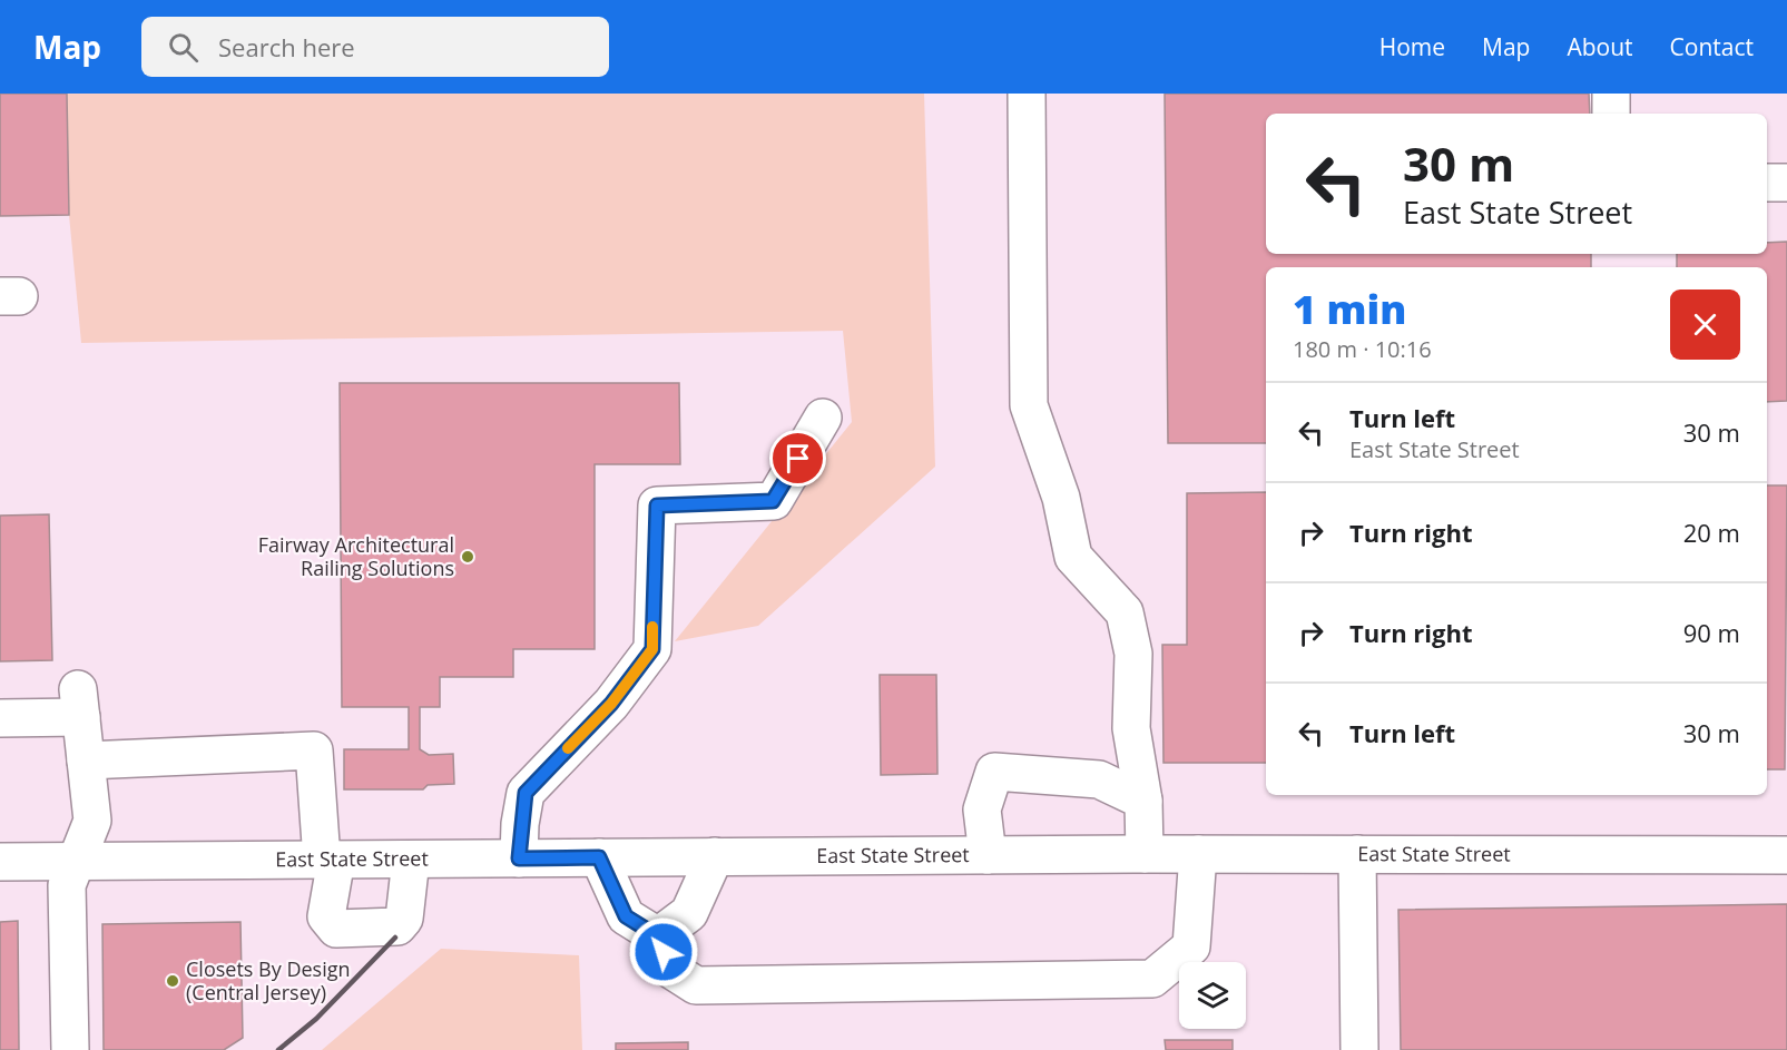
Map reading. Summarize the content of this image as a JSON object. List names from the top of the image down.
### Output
{
  "streets": {
    "street": ["East State Street"]
  },
  "places": ["Fairway Architectural Railing Solutions", "Closets By Design (Central Jersey)"],
  "page": {
    "header": "Map",
    "search": "Search here",
    "nav": [
      "Home",
      "Map",
      "About",
      "Contact"
    ],
    "turn": ["30 m", "East State Street"],
    "heading": ["1 min", "180 m · 10:16"],
    "list": [
      {
        "name": "Turn left",
        "note": "East State Street",
        "value": "30 m"
      },
      {
        "name": "Turn right",
        "value": "20 m"
      },
      {
        "name": "Turn right",
        "value": "90 m"
      },
      {
        "name": "Turn left",
        "value": "30 m"
      }
    ]
  }
}
